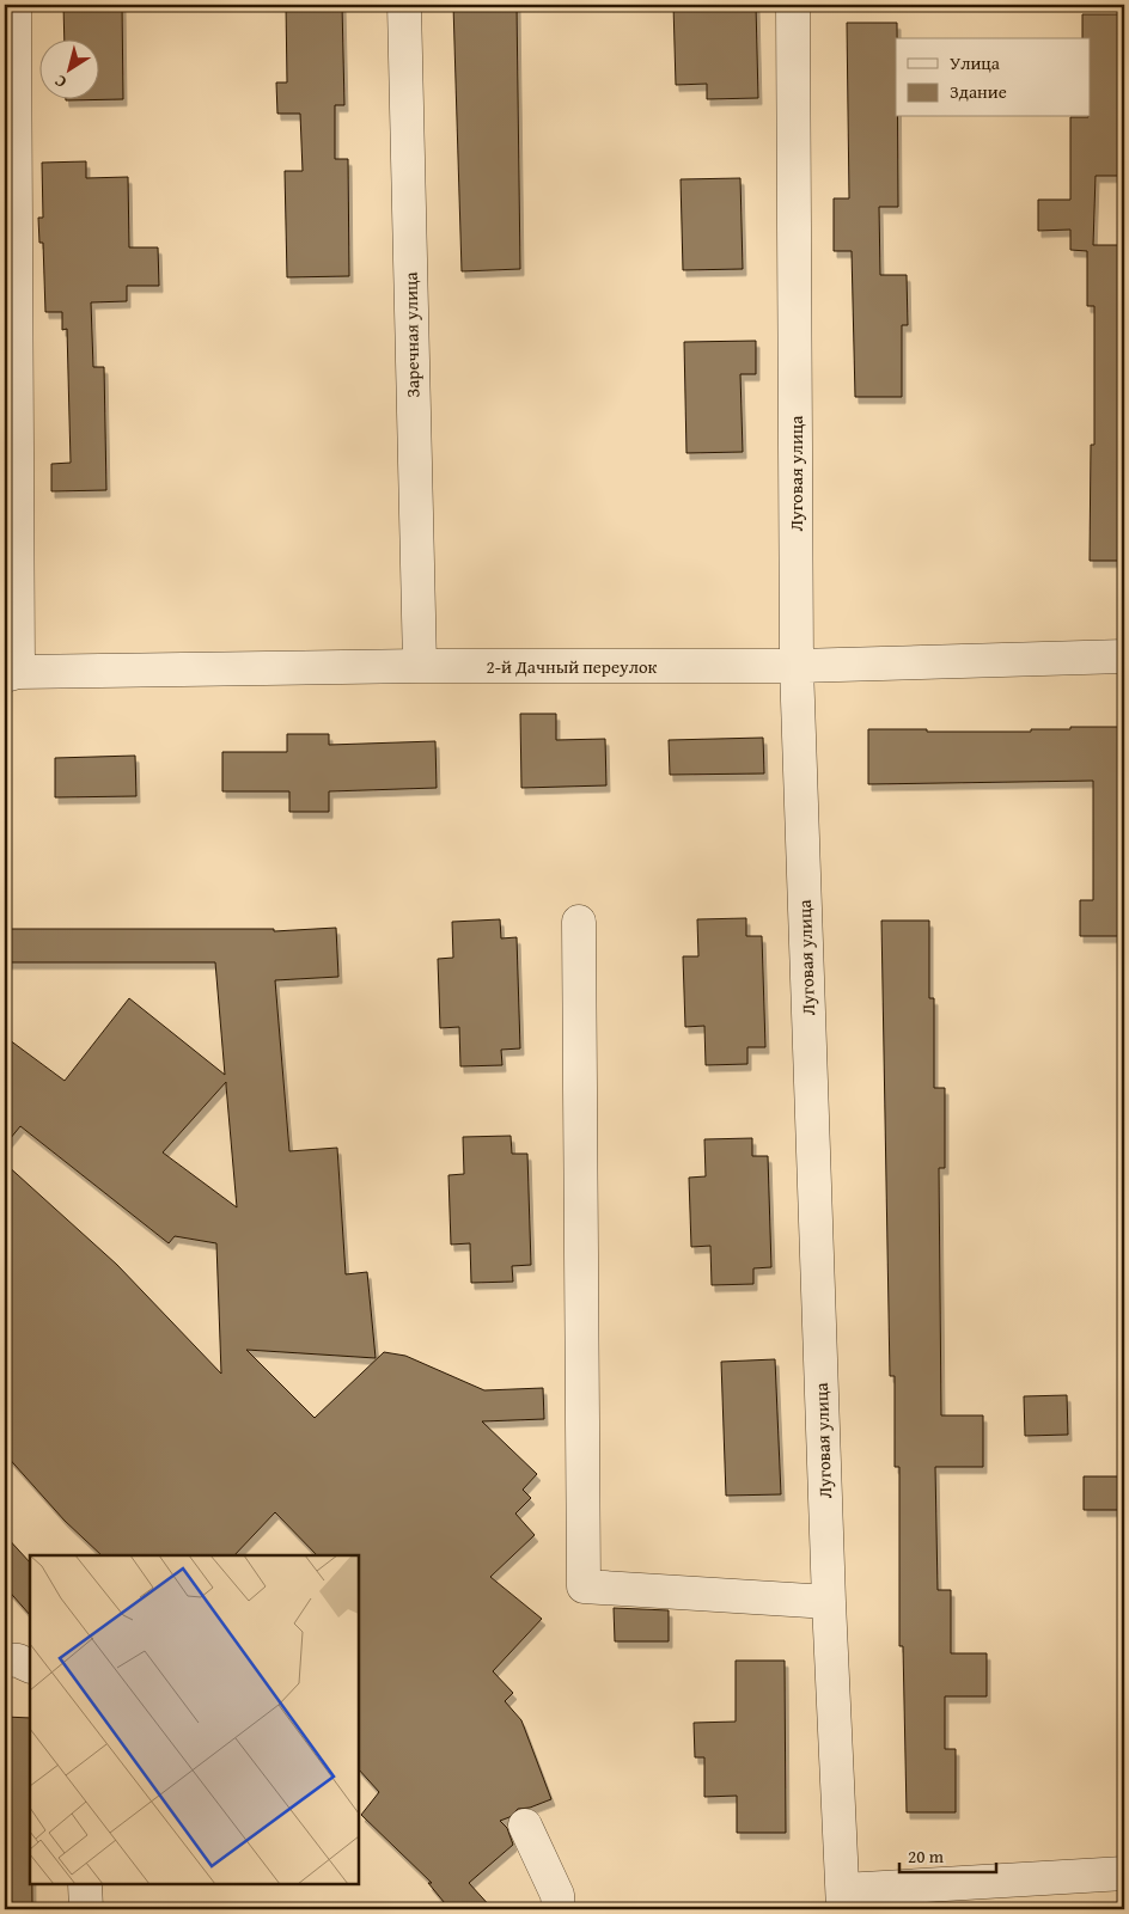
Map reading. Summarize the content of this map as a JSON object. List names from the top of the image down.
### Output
{
  "streets": {
    "street": ["Заречная улица", "Луговая улица", "2-й Дачный переулок"]
  },
  "crossings": [
    ["Заречная улица", "2-й Дачный переулок"],
    ["Луговая улица", "2-й Дачный переулок"]
  ],
  "legend": ["Улица", "Здание"],
  "scale_bar": "20 m",
  "north": "bottom left"
}
